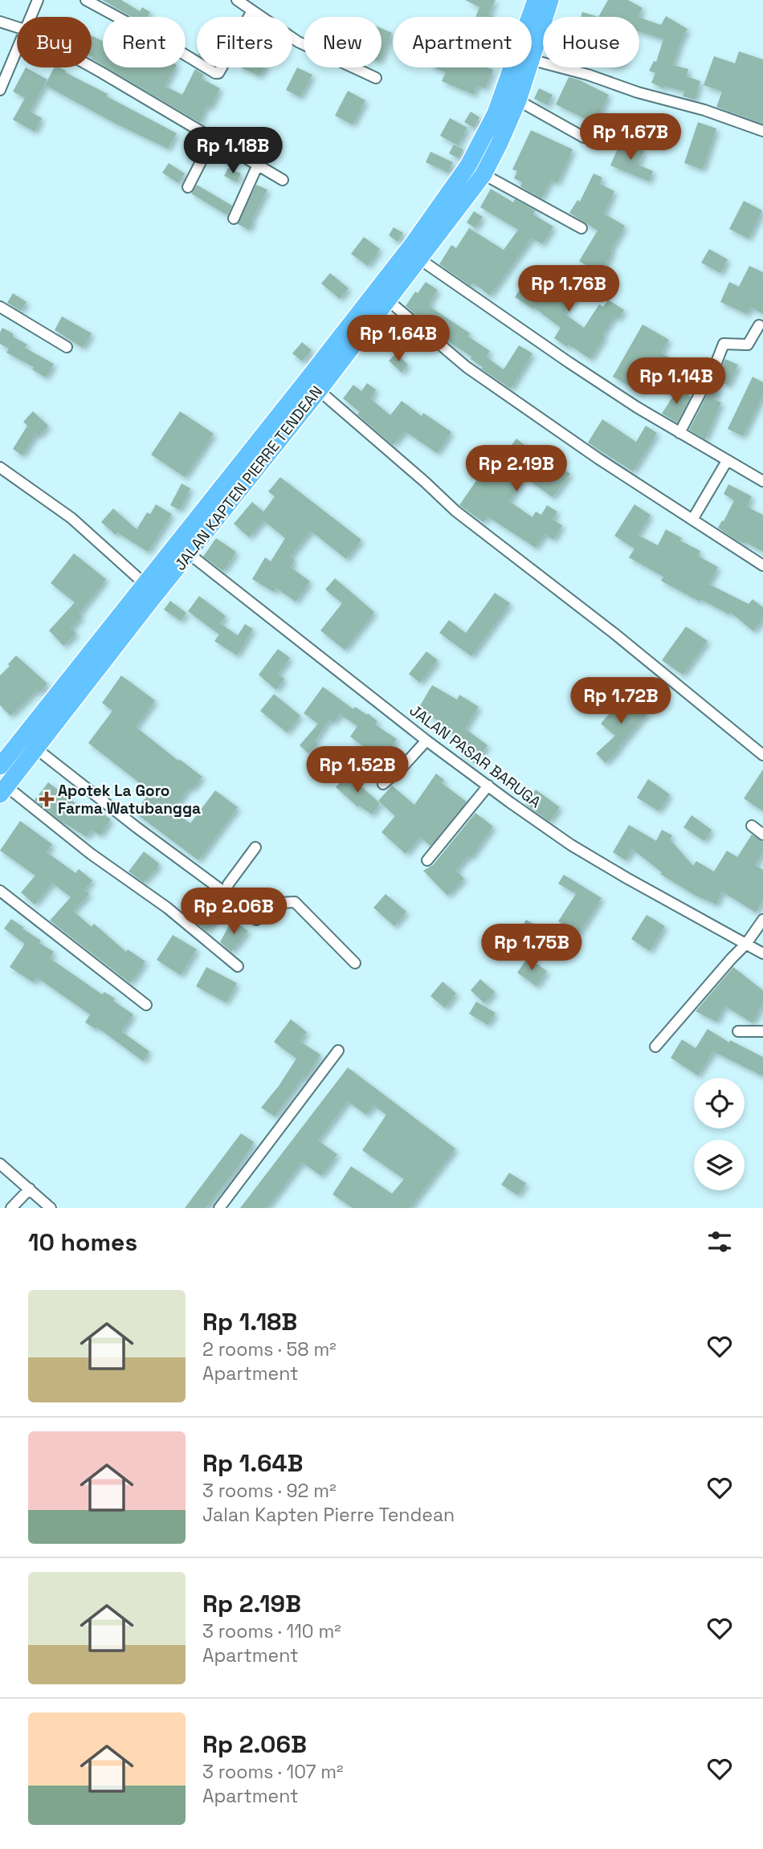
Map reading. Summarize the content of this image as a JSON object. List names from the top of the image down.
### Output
{
  "streets": {
    "highway": ["JALAN KAPTEN PIERRE TENDEAN"],
    "street": ["JALAN PASAR BARUGA"]
  },
  "crossings": [
    ["JALAN KAPTEN PIERRE TENDEAN", "JALAN PASAR BARUGA"]
  ],
  "places": {
    "health": ["Apotek La Goro Farma Watubangga"]
  },
  "page": {
    "chip": [
      "Buy",
      "Rent",
      "Filters",
      "New",
      "Apartment",
      "House"
    ],
    "price": [
      "Rp 1.67B",
      "Rp 1.18B",
      "Rp 1.76B",
      "Rp 1.64B",
      "Rp 1.14B",
      "Rp 2.19B",
      "Rp 1.72B",
      "Rp 1.52B",
      "Rp 2.06B",
      "Rp 1.75B"
    ],
    "heading": "10 homes",
    "list": [
      {
        "name": "Rp 1.18B",
        "note": "2 rooms · 58 m² · Apartment"
      },
      {
        "name": "Rp 1.64B",
        "note": "3 rooms · 92 m² · Jalan Kapten Pierre Tendean"
      },
      {
        "name": "Rp 2.19B",
        "note": "3 rooms · 110 m² · Apartment"
      },
      {
        "name": "Rp 2.06B",
        "note": "3 rooms · 107 m² · Apartment"
      }
    ]
  }
}
